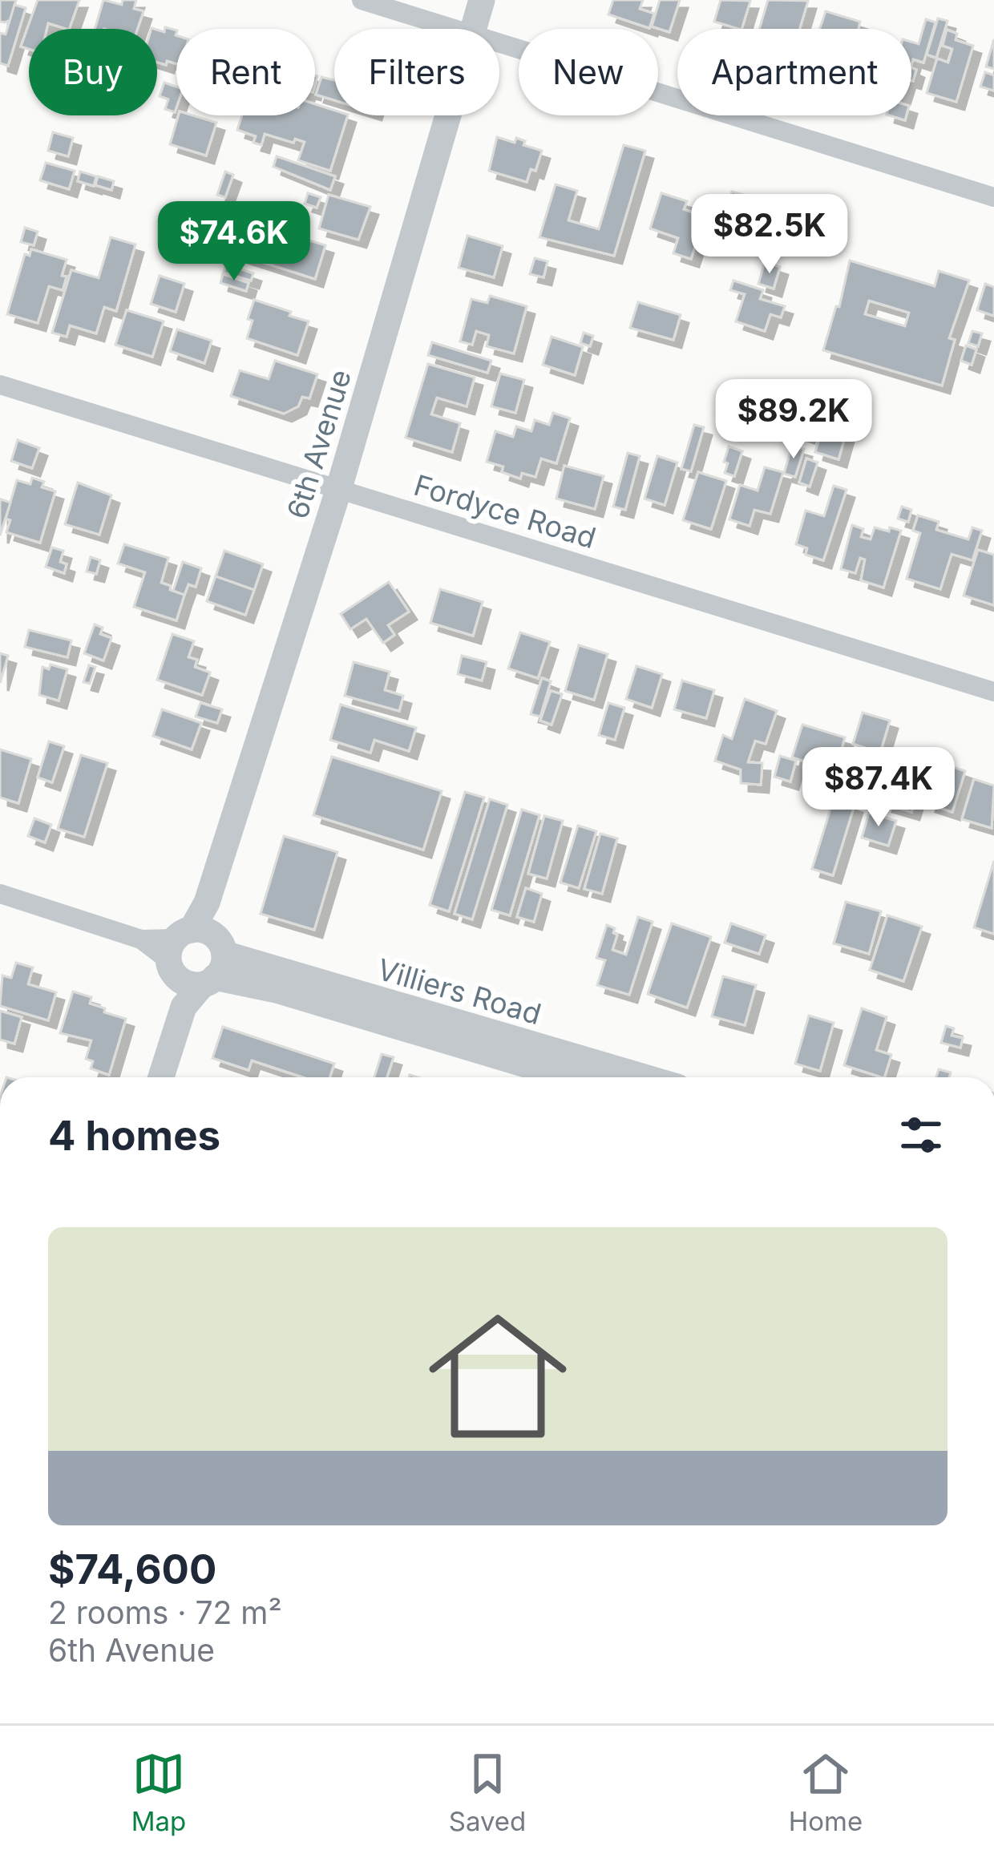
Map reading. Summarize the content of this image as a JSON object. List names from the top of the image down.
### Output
{
  "streets": {
    "street": ["6th Avenue", "Fordyce Road", "Villiers Road"]
  },
  "crossings": [
    ["6th Avenue", "Fordyce Road"],
    ["6th Avenue", "Villiers Road"]
  ],
  "page": {
    "chip": [
      "Buy",
      "Rent",
      "Filters",
      "New",
      "Apartment"
    ],
    "price": [
      "$82.5K",
      "$74.6K",
      "$89.2K",
      "$87.4K"
    ],
    "heading": "4 homes",
    "list": [
      {
        "name": "$74,600",
        "note": "2 rooms · 72 m² · 6th Avenue"
      }
    ],
    "tabs": ["Map", "Saved", "Home"]
  }
}
